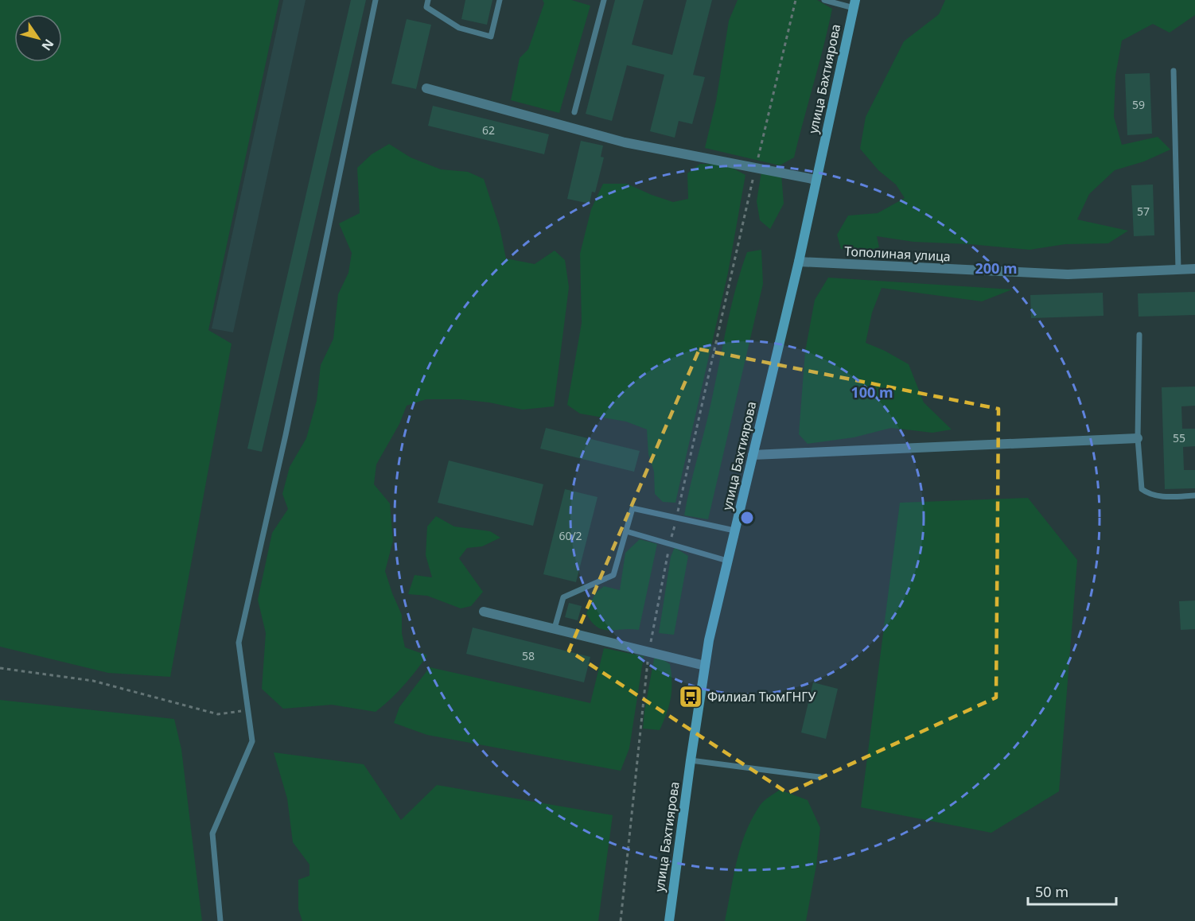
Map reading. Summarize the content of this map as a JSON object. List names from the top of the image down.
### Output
{
  "streets": {
    "main road": ["улица Бахтиярова"],
    "street": ["Тополиная улица"]
  },
  "crossings": [
    ["улица Бахтиярова", "Тополиная улица"]
  ],
  "places": {
    "bus stop": ["Филиал ТюмГНГУ"]
  },
  "house_numbers": [
    "59",
    "62",
    "57",
    "55",
    "60/2",
    "58"
  ],
  "scale_bar": "50 m",
  "north": "bottom right",
  "rings": ["200 m", "100 m"]
}
